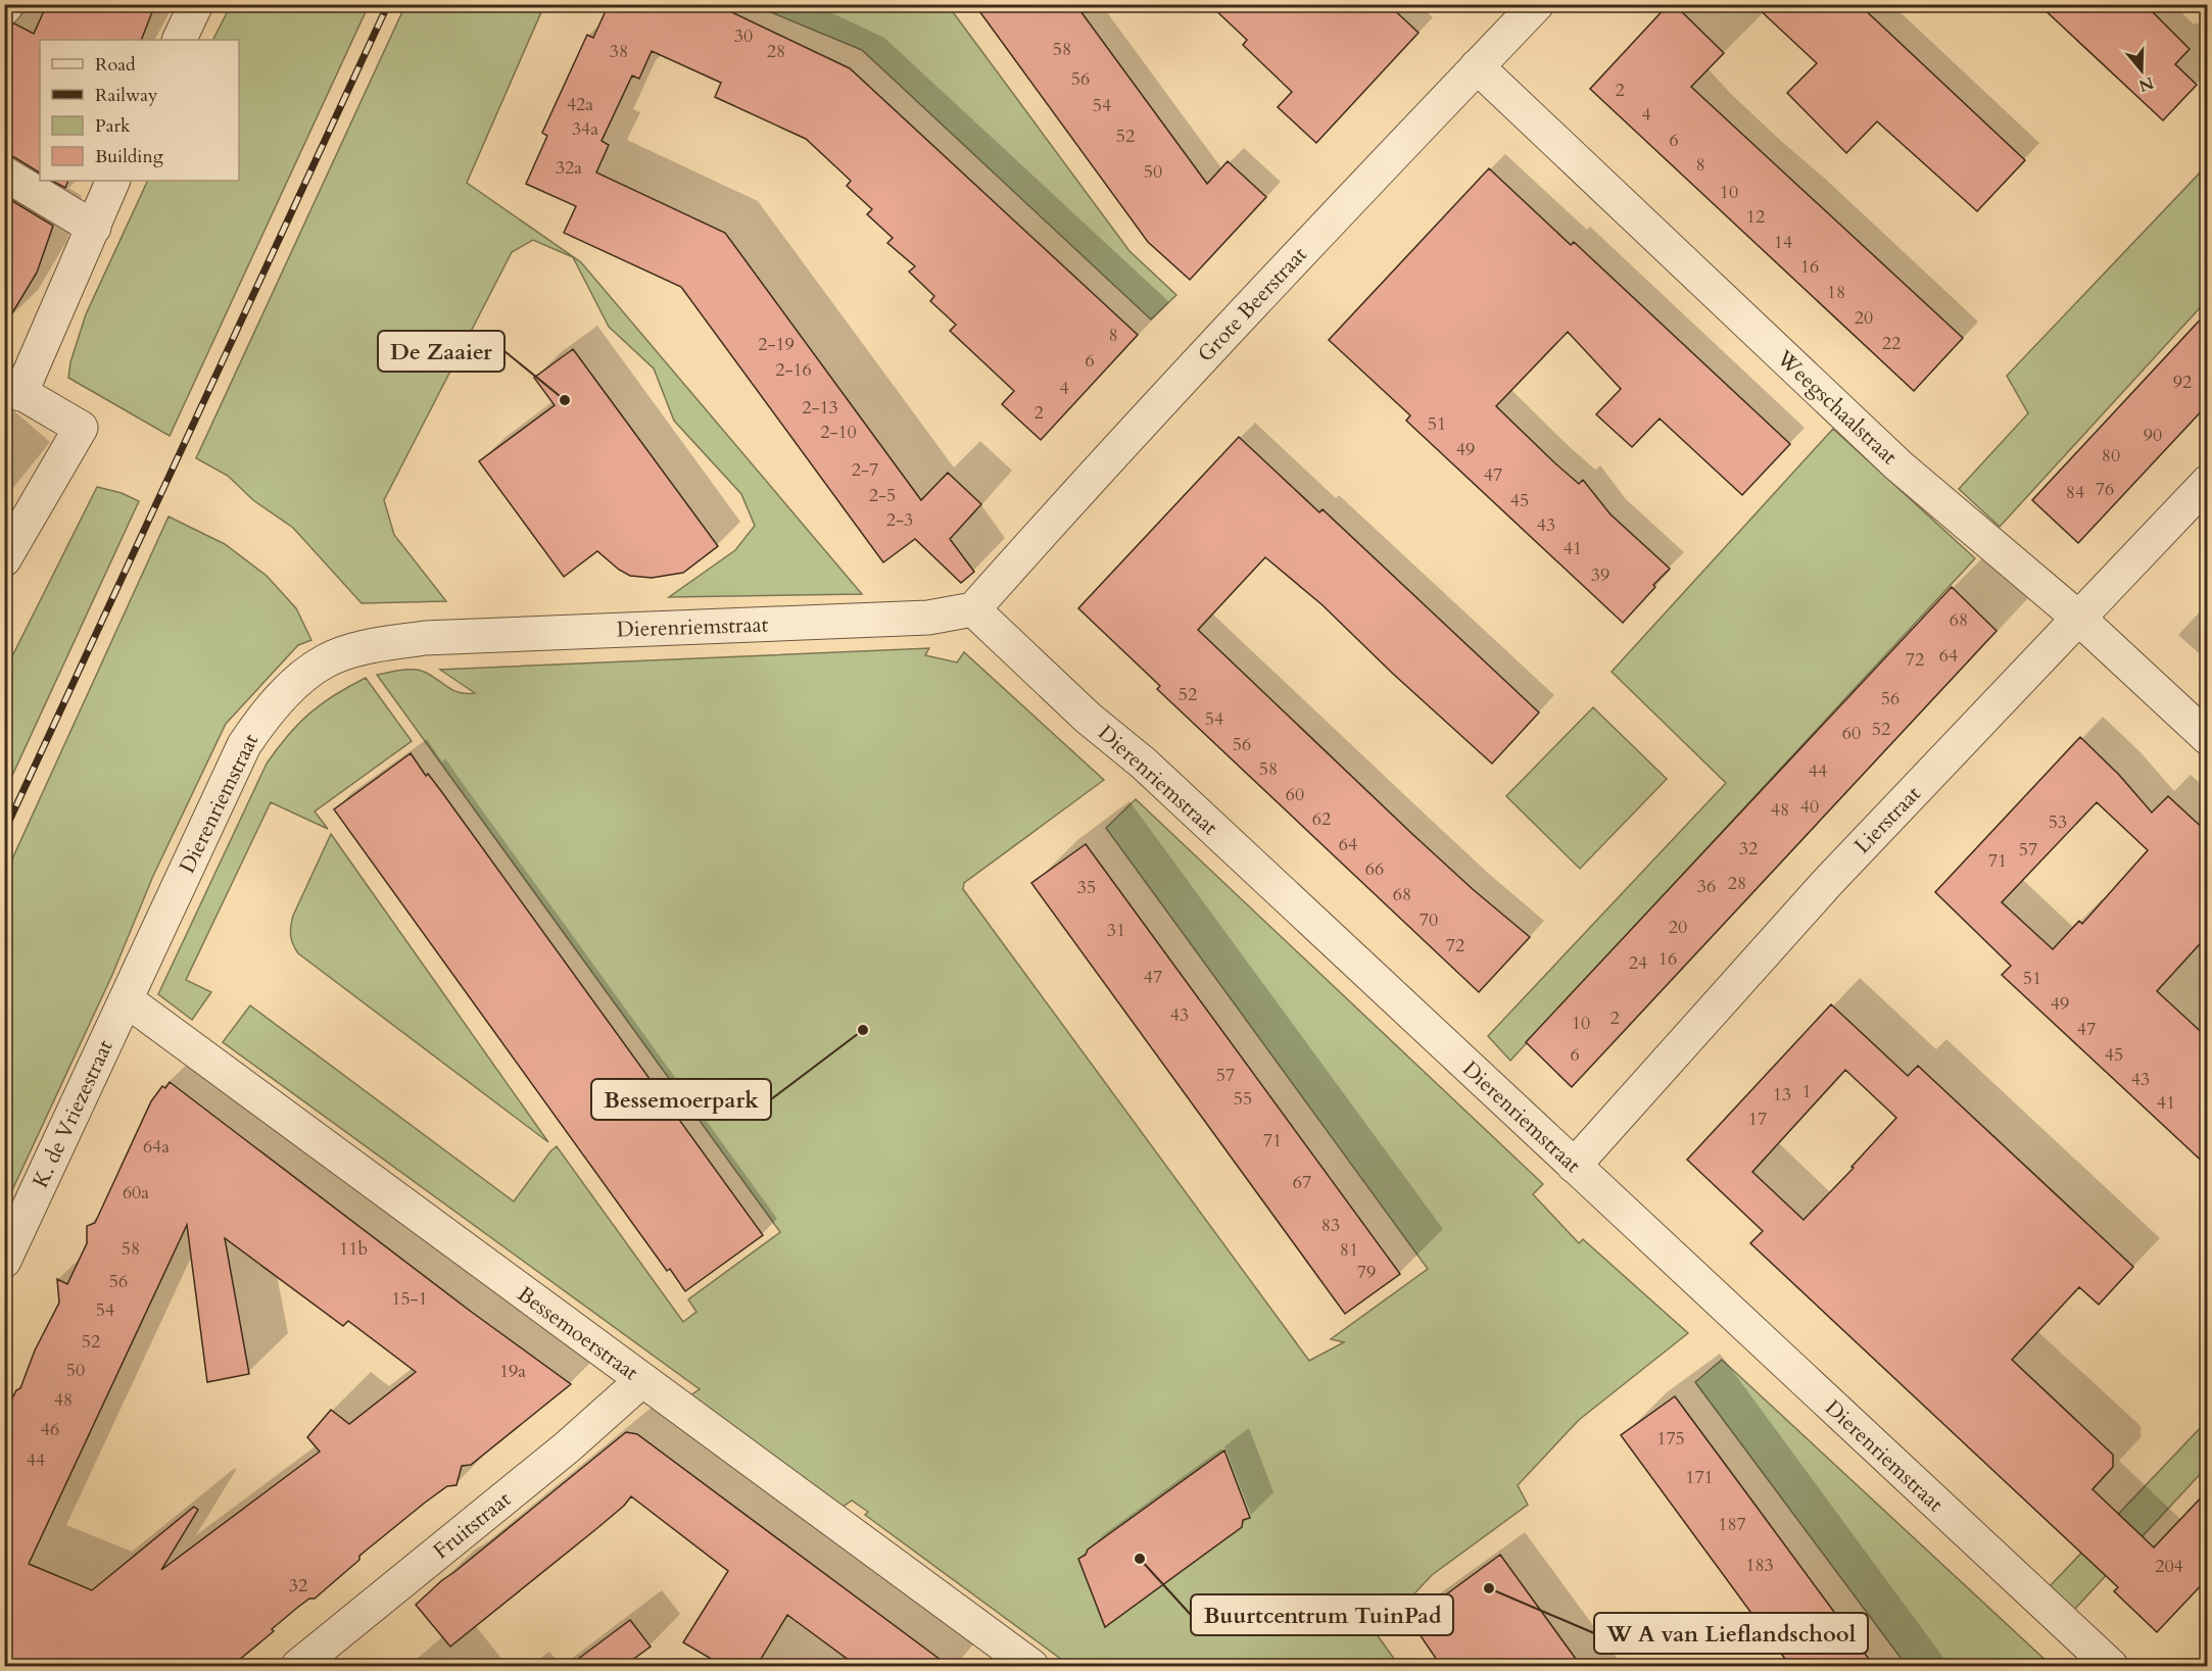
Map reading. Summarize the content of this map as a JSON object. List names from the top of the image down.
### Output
{
  "streets": {
    "street": [
      "Grote Beerstraat",
      "Weegschaalstraat",
      "Dierenriemstraat",
      "Lierstraat",
      "K. de Vriezestraat",
      "Bessemoerstraat",
      "Fruitstraat"
    ]
  },
  "crossings": [
    ["Grote Beerstraat", "Weegschaalstraat"],
    ["Grote Beerstraat", "Dierenriemstraat"],
    ["Weegschaalstraat", "Lierstraat"],
    ["Dierenriemstraat", "Lierstraat"],
    ["Dierenriemstraat", "K. de Vriezestraat"],
    ["Dierenriemstraat", "Bessemoerstraat"],
    ["K. de Vriezestraat", "Bessemoerstraat"],
    ["Bessemoerstraat", "Fruitstraat"]
  ],
  "places": [
    "De Zaaier",
    "Bessemoerpark",
    "Buurtcentrum TuinPad",
    "W A van Lieflandschool"
  ],
  "house_numbers": [
    "30",
    "58",
    "38",
    "28",
    "56",
    "2",
    "42a",
    "54",
    "4",
    "34a",
    "52",
    "6",
    "8",
    "32a",
    "50",
    "10",
    "12",
    "14",
    "16",
    "18",
    "20",
    "8",
    "22",
    "2-19",
    "6",
    "2-16",
    "92",
    "4",
    "2-13",
    "2",
    "51",
    "2-10",
    "90",
    "49",
    "80",
    "2-7",
    "47",
    "76",
    "84",
    "2-5",
    "45",
    "2-3",
    "43",
    "41",
    "39",
    "68",
    "64",
    "72",
    "52",
    "56",
    "54",
    "52",
    "60",
    "56",
    "58",
    "44",
    "60",
    "40",
    "48",
    "62",
    "53",
    "64",
    "32",
    "57",
    "71",
    "66",
    "28",
    "36",
    "35",
    "68",
    "70",
    "20",
    "31",
    "72",
    "16",
    "24",
    "47",
    "51",
    "49",
    "43",
    "2",
    "10",
    "47",
    "6",
    "45",
    "57",
    "43",
    "1",
    "13",
    "55",
    "41",
    "17",
    "71",
    "64a",
    "67",
    "60a",
    "83",
    "58",
    "11b",
    "81",
    "79",
    "56",
    "15-1",
    "54",
    "52",
    "50",
    "19a",
    "48",
    "46",
    "175",
    "44",
    "171",
    "187",
    "183",
    "204",
    "32"
  ],
  "legend": [
    "Road",
    "Railway",
    "Park",
    "Building"
  ],
  "north": "bottom"
}
